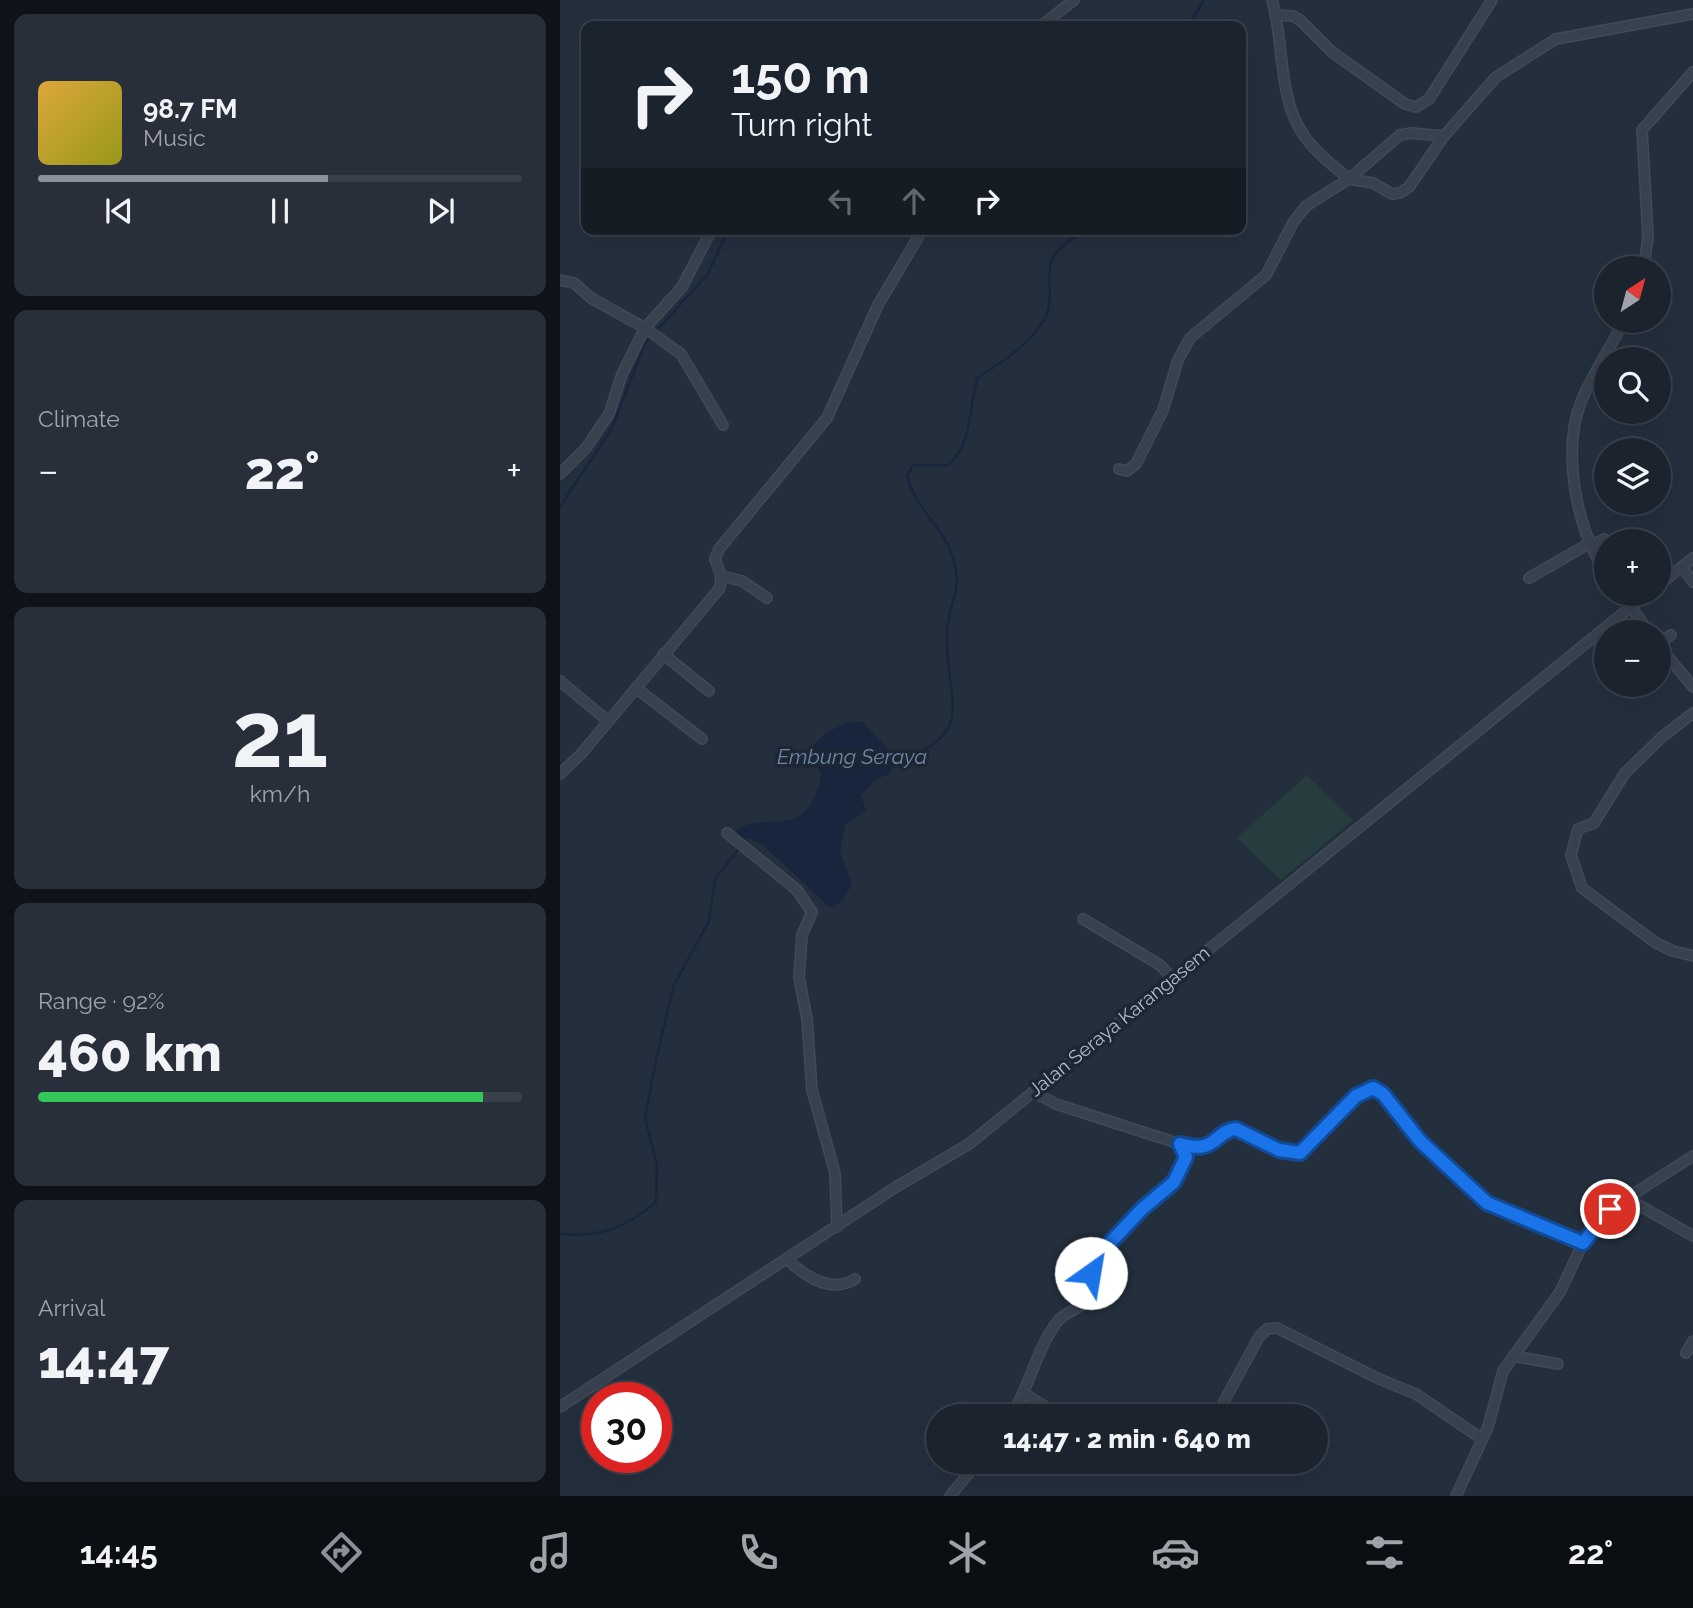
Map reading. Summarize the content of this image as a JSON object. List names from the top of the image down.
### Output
{
  "streets": {
    "street": ["Jalan Seraya Karangasem"]
  },
  "water": ["Embung Seraya"],
  "north": "top right",
  "page": {
    "turn": ["150 m", "Turn right"],
    "song": ["98.7 FM", "Music"],
    "map_buttons": ["+", "−"],
    "tile": [
      "Climate",
      ["21", "km/h"],
      ["Range · 92%", "460 km"],
      ["Arrival", "14:47"]
    ],
    "heat": ["−", "22°", "+"],
    "limit": "30",
    "trip": "14:47 · 2 min · 640 m",
    "tabs": ["14:45", "22°"]
  }
}
